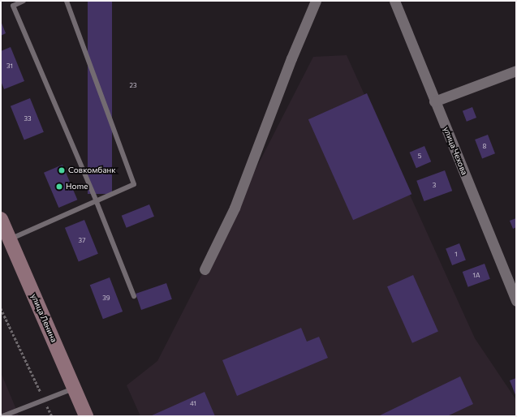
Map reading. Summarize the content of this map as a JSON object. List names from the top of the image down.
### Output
{
  "streets": {
    "main road": ["улица Ленина"],
    "street": ["улица Чехова"]
  },
  "places": ["Совкомбанк", "Home"],
  "house_numbers": [
    "31",
    "23",
    "33",
    "8",
    "5",
    "3",
    "37",
    "1",
    "1А",
    "39",
    "41"
  ]
}
